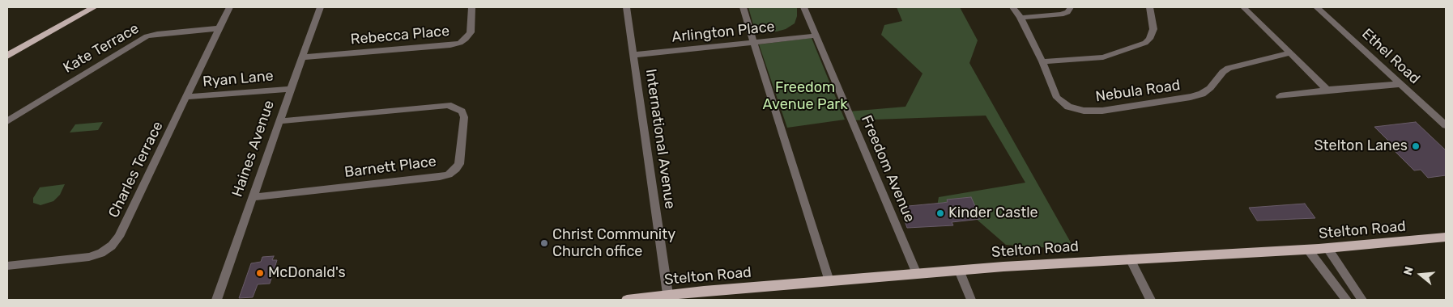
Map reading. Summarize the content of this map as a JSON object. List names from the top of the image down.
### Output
{
  "streets": {
    "main road": ["Stelton Road"],
    "street": [
      "Arlington Place",
      "Rebecca Place",
      "Kate Terrace",
      "Ethel Road",
      "Ryan Lane",
      "Nebula Road",
      "International Avenue",
      "Haines Avenue",
      "Barnett Place",
      "Freedom Avenue",
      "Charles Terrace"
    ]
  },
  "crossings": [
    ["Arlington Place", "International Avenue"],
    ["Arlington Place", "Freedom Avenue"],
    ["Rebecca Place", "Haines Avenue"],
    ["Kate Terrace", "Charles Terrace"],
    ["Ryan Lane", "Haines Avenue"],
    ["Ryan Lane", "Charles Terrace"],
    ["International Avenue", "Stelton Road"],
    ["Haines Avenue", "Barnett Place"],
    ["Freedom Avenue", "Stelton Road"]
  ],
  "parks": ["Freedom Avenue Park"],
  "places": [
    "Stelton Lanes",
    "Kinder Castle",
    "Christ Community Church office",
    "McDonald's"
  ],
  "north": "left"
}
